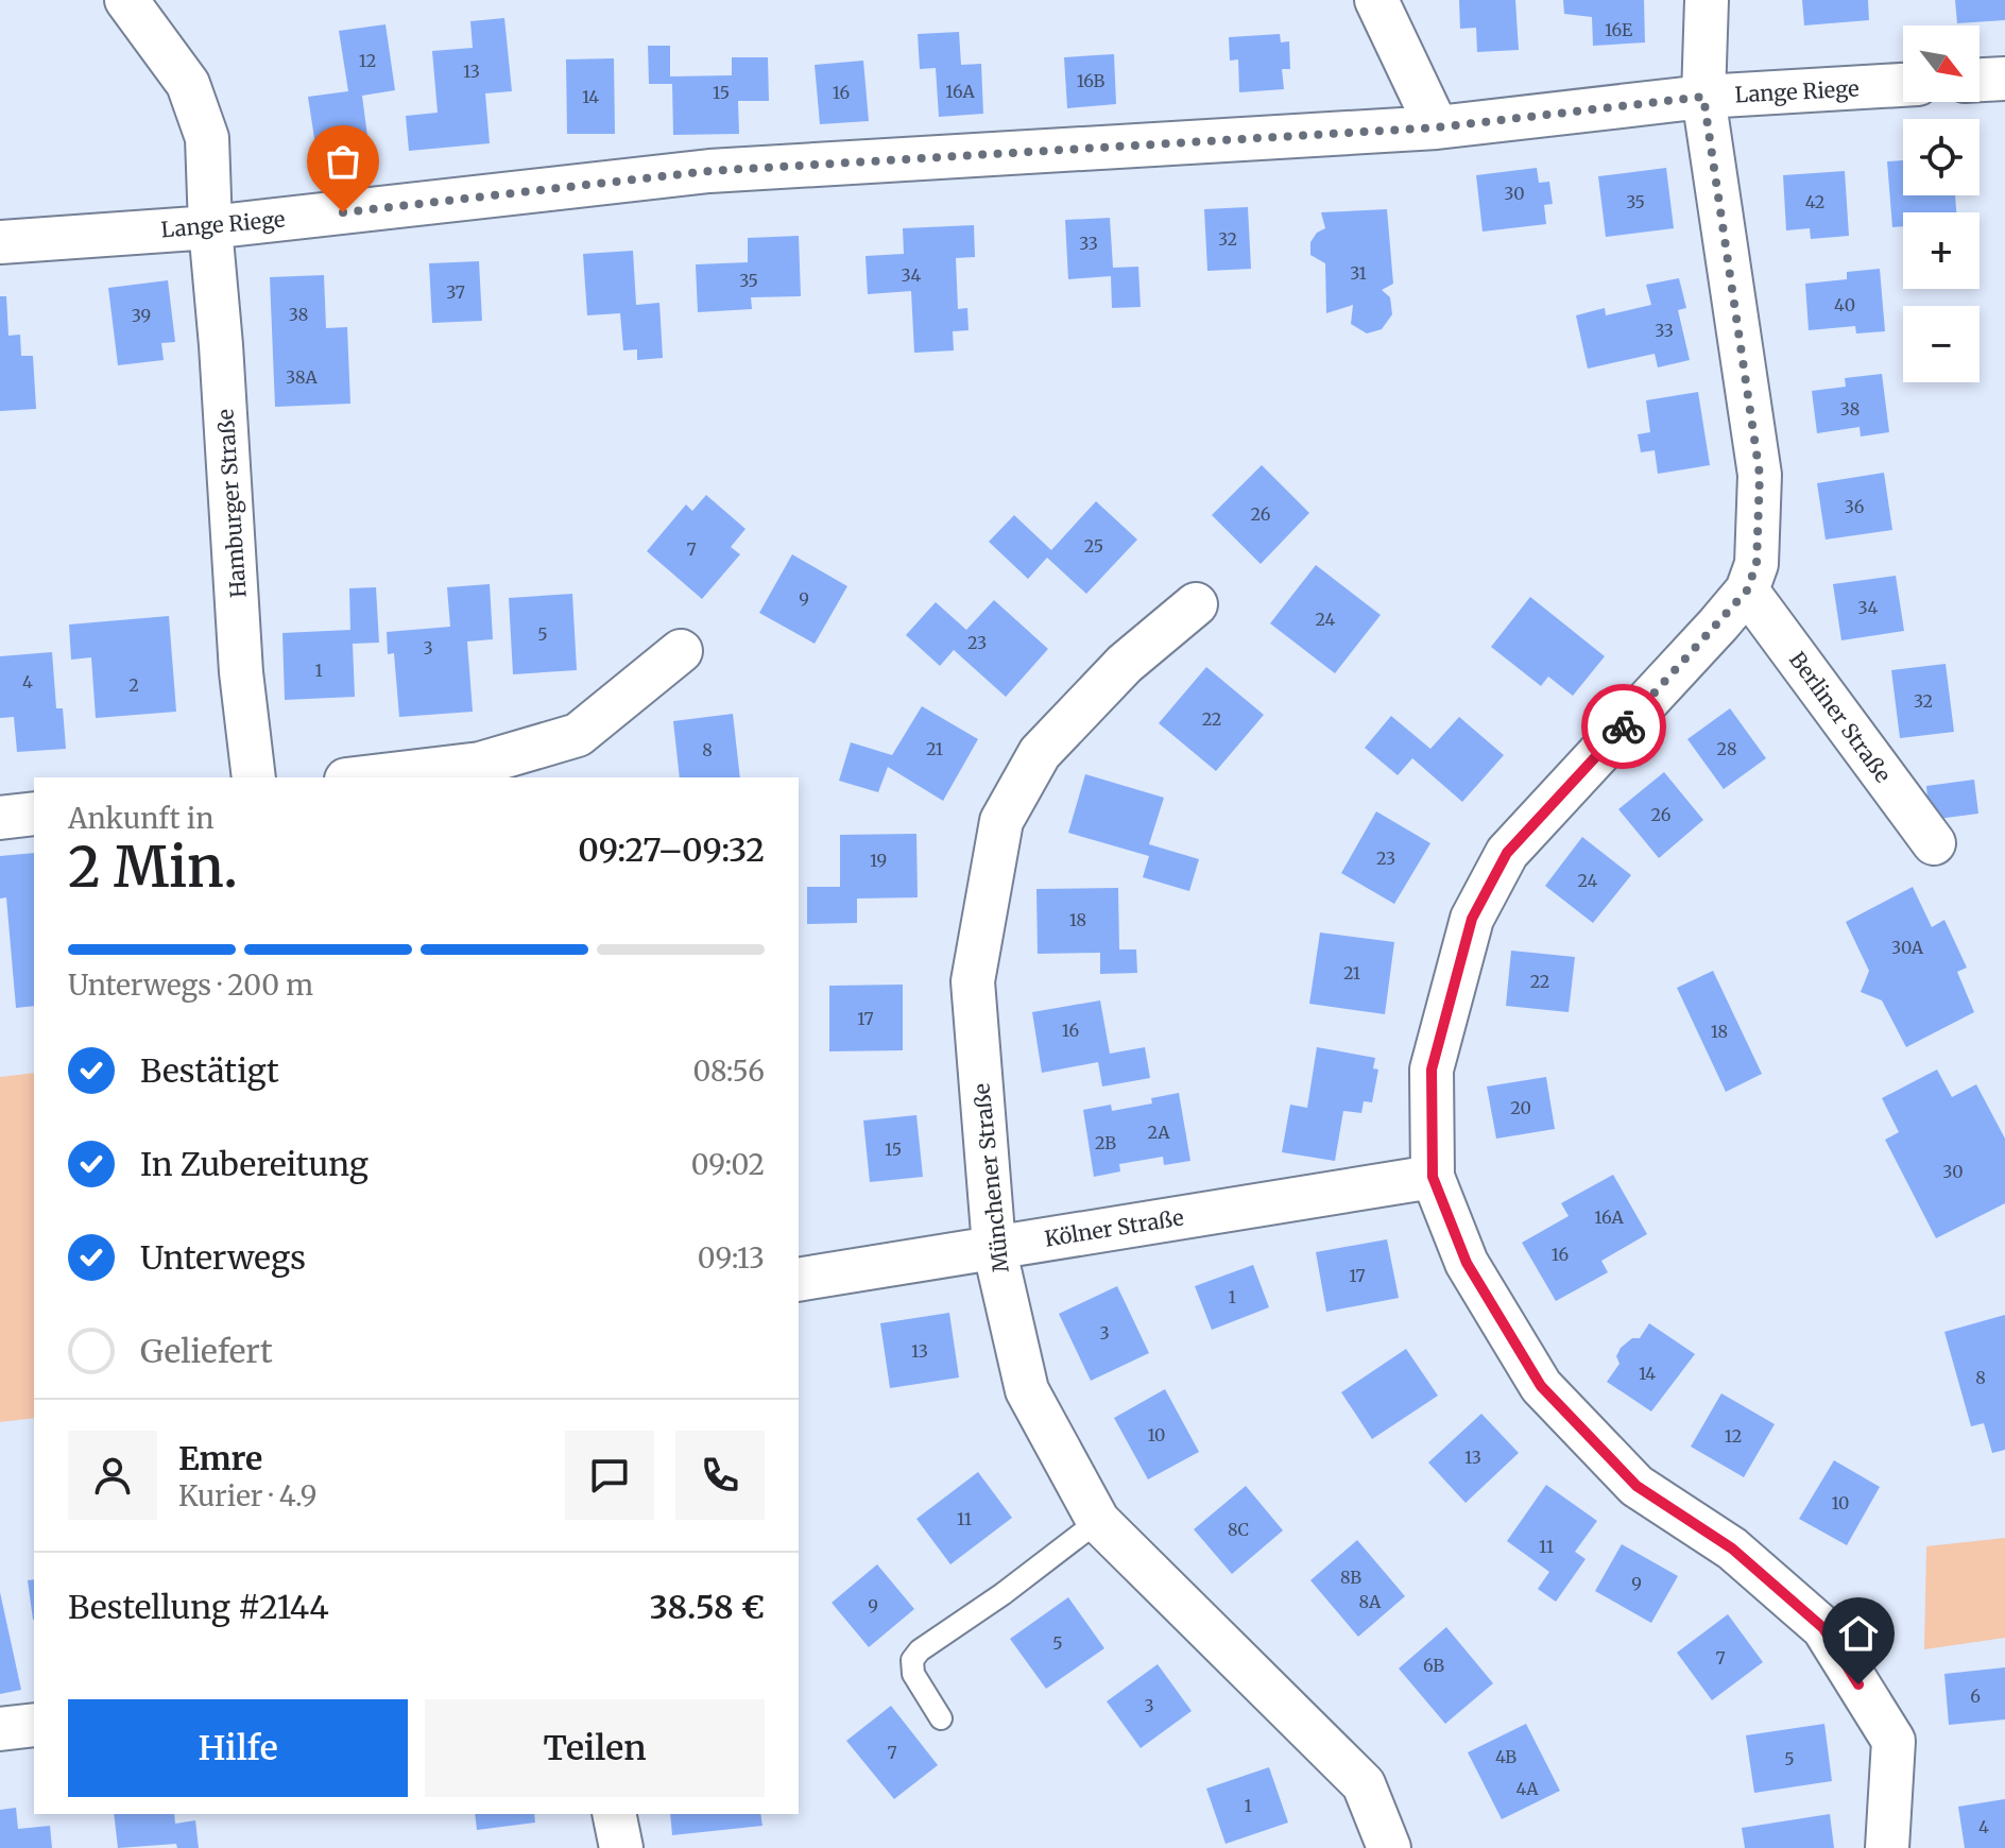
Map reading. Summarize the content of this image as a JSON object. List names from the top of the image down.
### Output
{
  "streets": {
    "street": [
      "Lange Riege",
      "Hamburger Straße",
      "Berliner Straße",
      "Münchener Straße",
      "Kölner Straße"
    ]
  },
  "crossings": [
    ["Lange Riege", "Hamburger Straße"],
    ["Münchener Straße", "Kölner Straße"]
  ],
  "house_numbers": [
    "16E",
    "12",
    "13",
    "16B",
    "16A",
    "15",
    "16",
    "14",
    "30",
    "35",
    "42",
    "32",
    "33",
    "31",
    "34",
    "35",
    "37",
    "40",
    "38",
    "39",
    "33",
    "38A",
    "38",
    "36",
    "26",
    "25",
    "7",
    "9",
    "34",
    "24",
    "5",
    "23",
    "3",
    "1",
    "4",
    "2",
    "32",
    "22",
    "21",
    "28",
    "8",
    "26",
    "23",
    "19",
    "24",
    "18",
    "30A",
    "21",
    "22",
    "17",
    "16",
    "18",
    "20",
    "2A",
    "2B",
    "15",
    "30",
    "16A",
    "16",
    "17",
    "1",
    "3",
    "13",
    "14",
    "8",
    "10",
    "12",
    "13",
    "10",
    "11",
    "8C",
    "11",
    "8B",
    "9",
    "8A",
    "9",
    "5",
    "7",
    "6B",
    "6",
    "3",
    "7",
    "4B",
    "5",
    "4A",
    "1",
    "4"
  ],
  "north": "bottom right",
  "page": {
    "map_buttons": ["+", "−"],
    "heading": ["2 Min.", "Ankunft in", "09:27–09:32"],
    "panel": [
      "Emre",
      "Kurier · 4.9",
      "Bestellung #2144",
      "38.58 €"
    ],
    "bar": "Unterwegs · 200 m",
    "list": [
      ["Bestätigt", "08:56"],
      ["In Zubereitung", "09:02"],
      ["Unterwegs", "09:13"],
      "Geliefert"
    ],
    "buttons": ["Hilfe", "Teilen"]
  }
}
